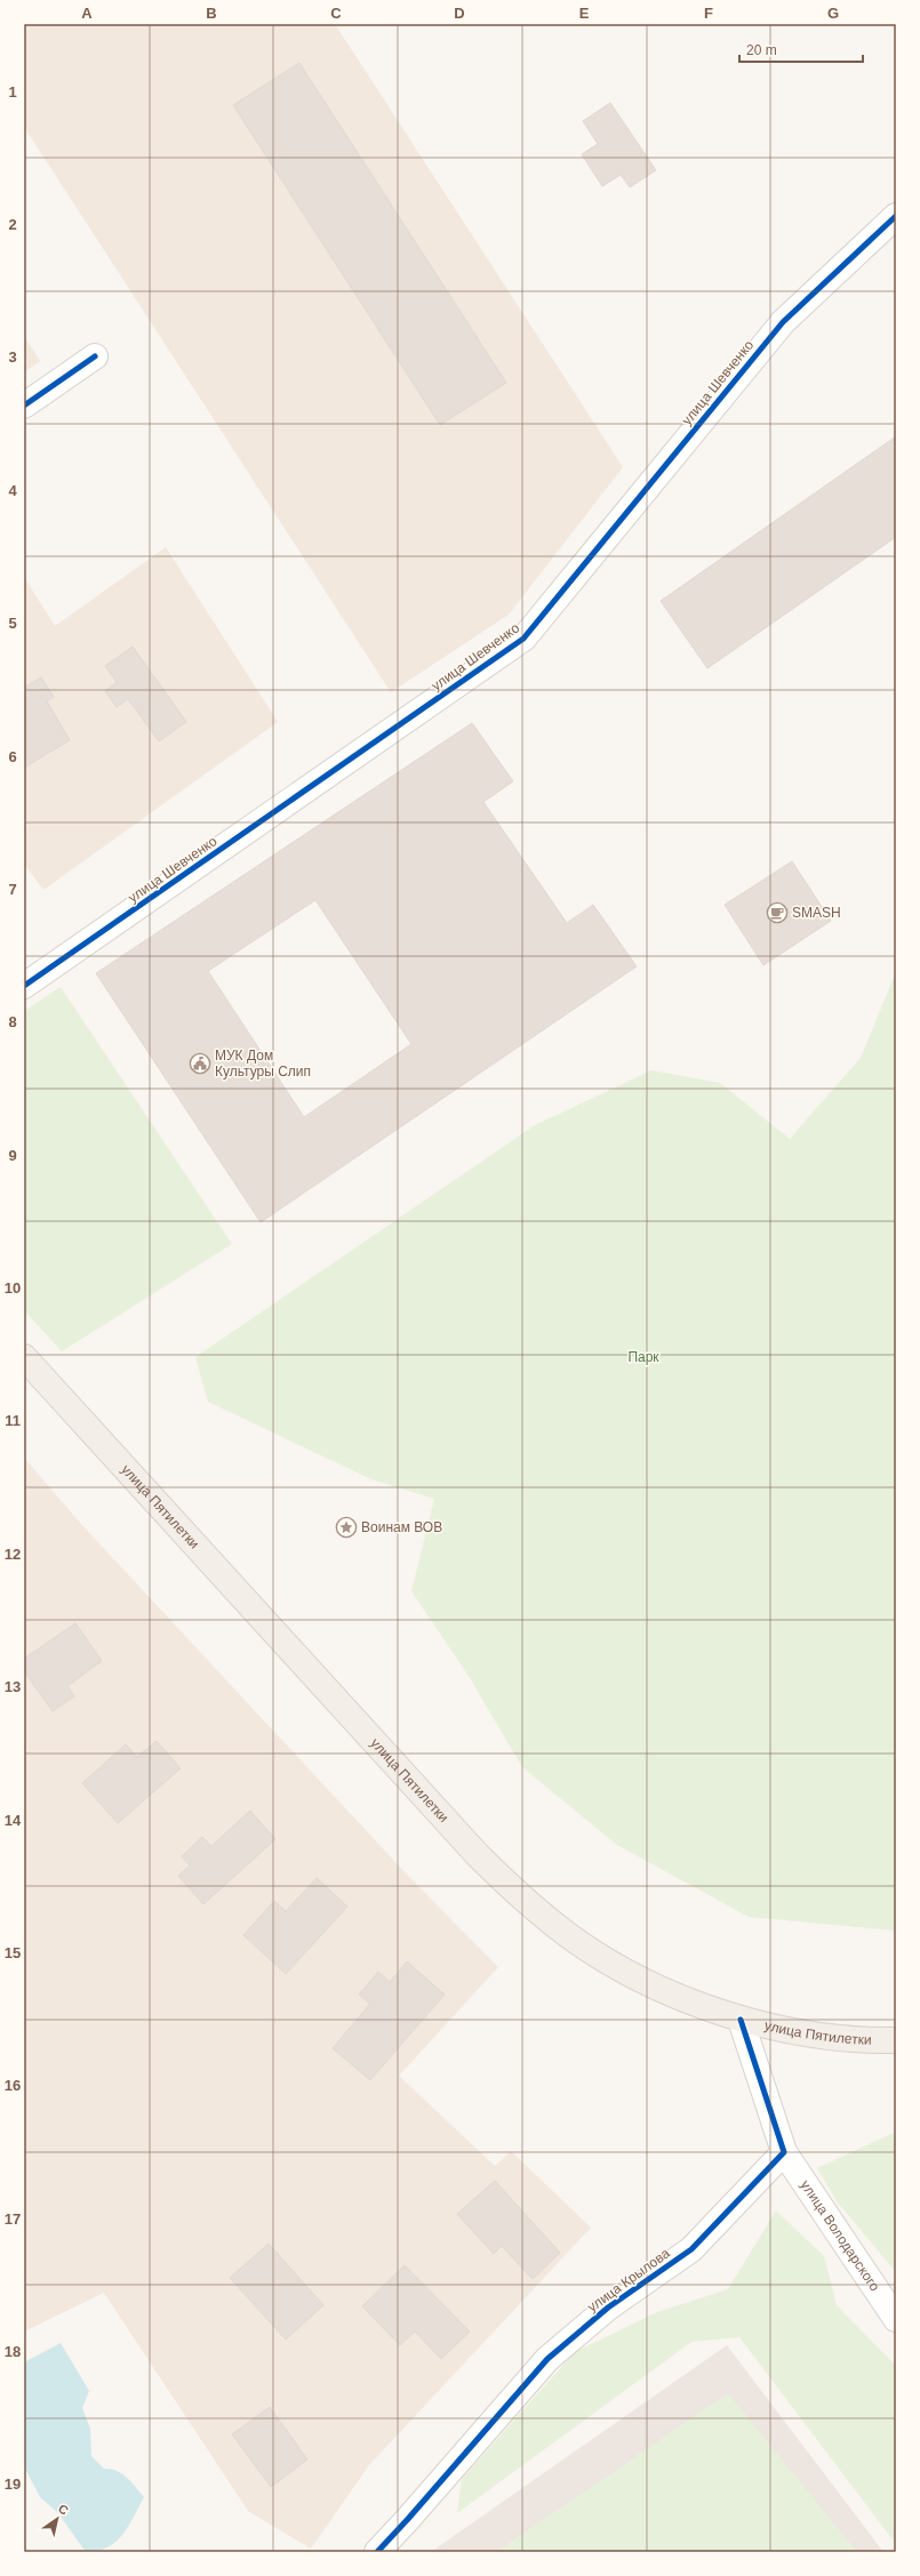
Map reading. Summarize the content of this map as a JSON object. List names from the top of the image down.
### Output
{
  "streets": {
    "main road": ["улица Пятилетки"],
    "street": ["улица Шевченко", "улица Володарского", "улица Крылова"]
  },
  "crossings": [
    ["улица Володарского", "улица Крылова"]
  ],
  "parks": ["Парк"],
  "places": {
    "cafe": ["SMASH"],
    "public building": ["МУК Дом Культуры Слип"],
    "place": ["Воинам ВОВ"]
  },
  "scale_bar": "20 m",
  "north": "top right",
  "grid": {
    "columns": [
      "A",
      "B",
      "C",
      "D",
      "E",
      "F",
      "G"
    ],
    "rows": [
      "1",
      "2",
      "3",
      "4",
      "5",
      "6",
      "7",
      "8",
      "9",
      "10",
      "11",
      "12",
      "13",
      "14",
      "15",
      "16",
      "17",
      "18",
      "19"
    ]
  }
}
